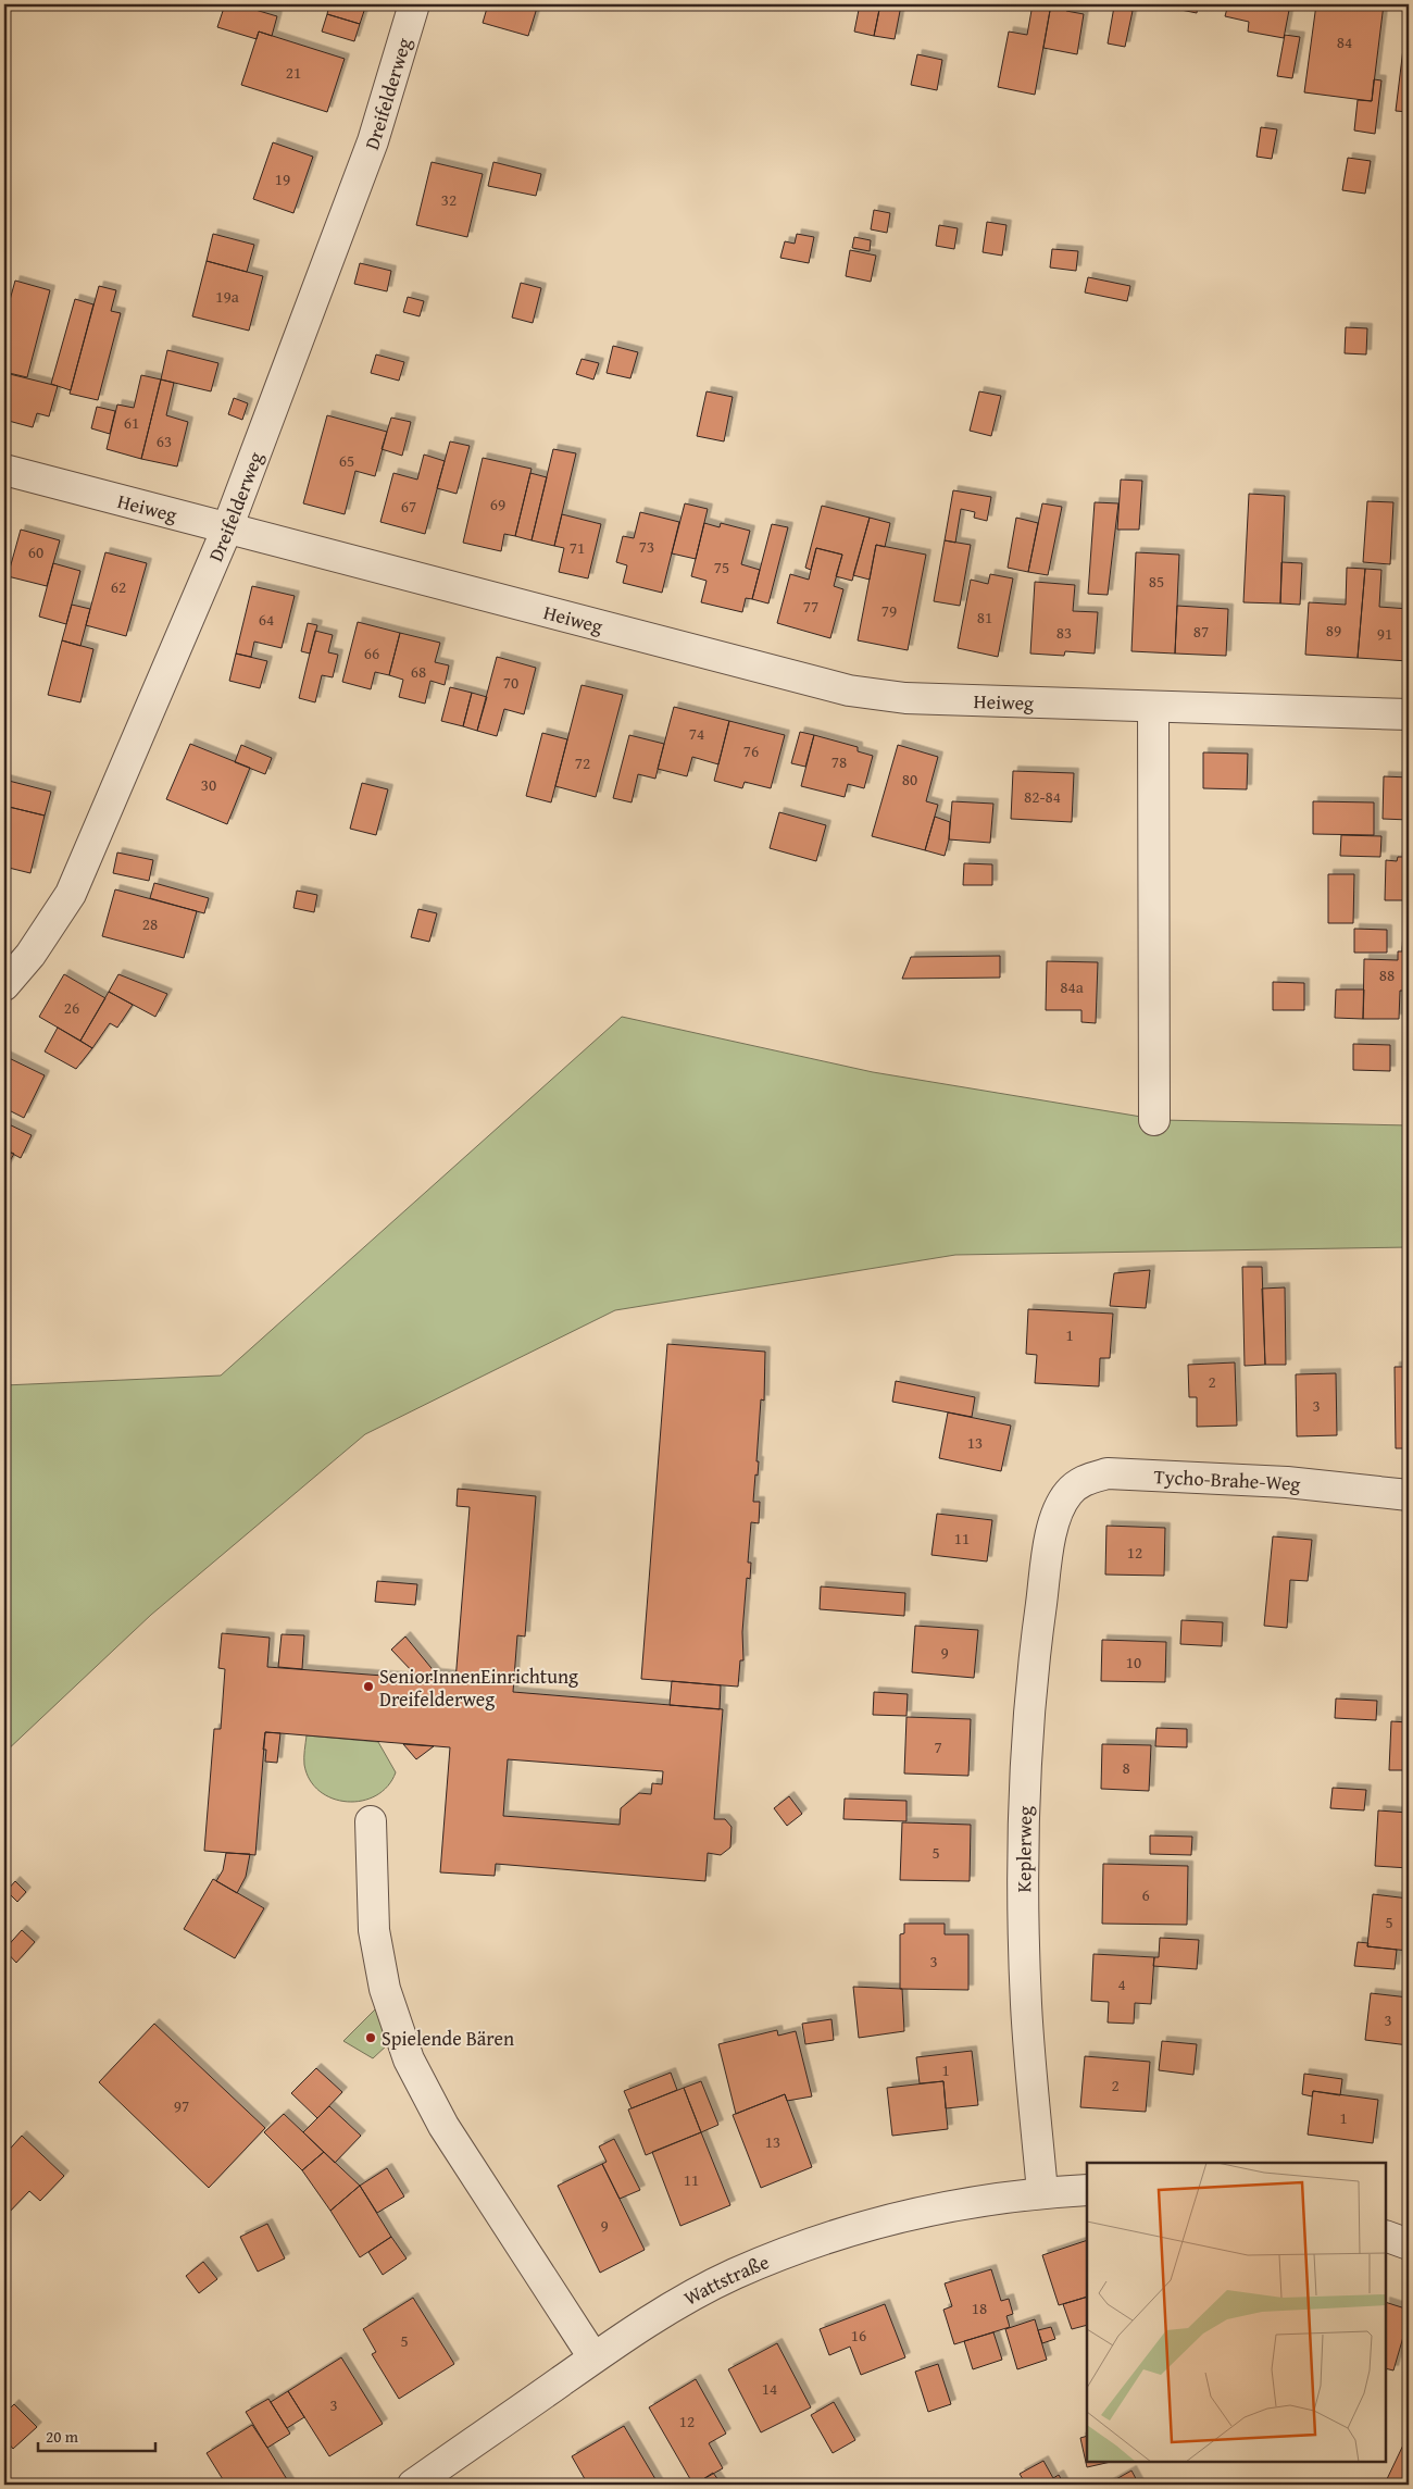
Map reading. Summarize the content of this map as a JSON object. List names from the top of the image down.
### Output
{
  "streets": {
    "street": [
      "Dreifelderweg",
      "Heiweg",
      "Tycho-Brahe-Weg",
      "Keplerweg",
      "Wattstraße"
    ]
  },
  "crossings": [
    ["Dreifelderweg", "Heiweg"],
    ["Tycho-Brahe-Weg", "Keplerweg"],
    ["Keplerweg", "Wattstraße"]
  ],
  "places": ["SeniorInnenEinrichtung Dreifelderweg", "Spielende Bären"],
  "house_numbers": [
    "84",
    "21",
    "19",
    "32",
    "19a",
    "61",
    "63",
    "65",
    "69",
    "67",
    "73",
    "71",
    "60",
    "75",
    "85",
    "62",
    "77",
    "79",
    "81",
    "64",
    "89",
    "87",
    "83",
    "91",
    "66",
    "68",
    "70",
    "74",
    "76",
    "78",
    "72",
    "80",
    "30",
    "82-84",
    "28",
    "88",
    "84a",
    "26",
    "1",
    "2",
    "3",
    "13",
    "11",
    "12",
    "9",
    "10",
    "7",
    "8",
    "5",
    "6",
    "5",
    "3",
    "4",
    "3",
    "1",
    "2",
    "97",
    "1",
    "13",
    "11",
    "9",
    "18",
    "16",
    "5",
    "14",
    "3",
    "12"
  ],
  "scale_bar": "20 m"
}
